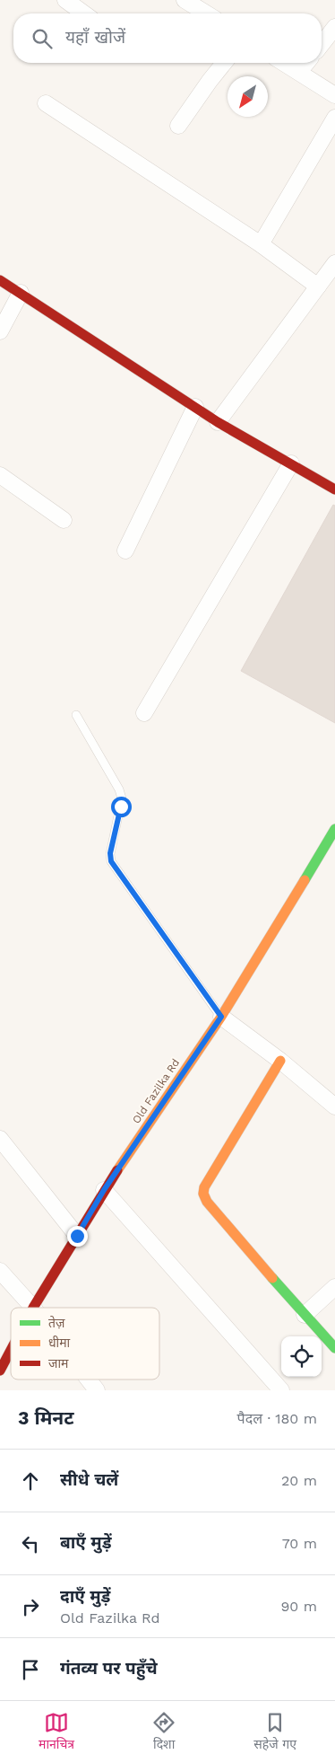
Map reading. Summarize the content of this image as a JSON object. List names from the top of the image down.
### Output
{
  "streets": {
    "street": ["Old Fazilka Rd"]
  },
  "legend": ["तेज़", "धीमा", "जाम"],
  "north": "bottom left",
  "page": {
    "search": "यहाँ खोजें",
    "heading": ["3 मिनट", "पैदल · 180 m"],
    "list": [
      ["सीधे चलें", "20 m"],
      ["बाएँ मुड़ें", "70 m"],
      ["दाएँ मुड़ें", "Old Fazilka Rd", "90 m"],
      "गंतव्य पर पहुँचे"
    ],
    "nav": ["मानचित्र", "दिशा", "सहेजे गए"]
  }
}
